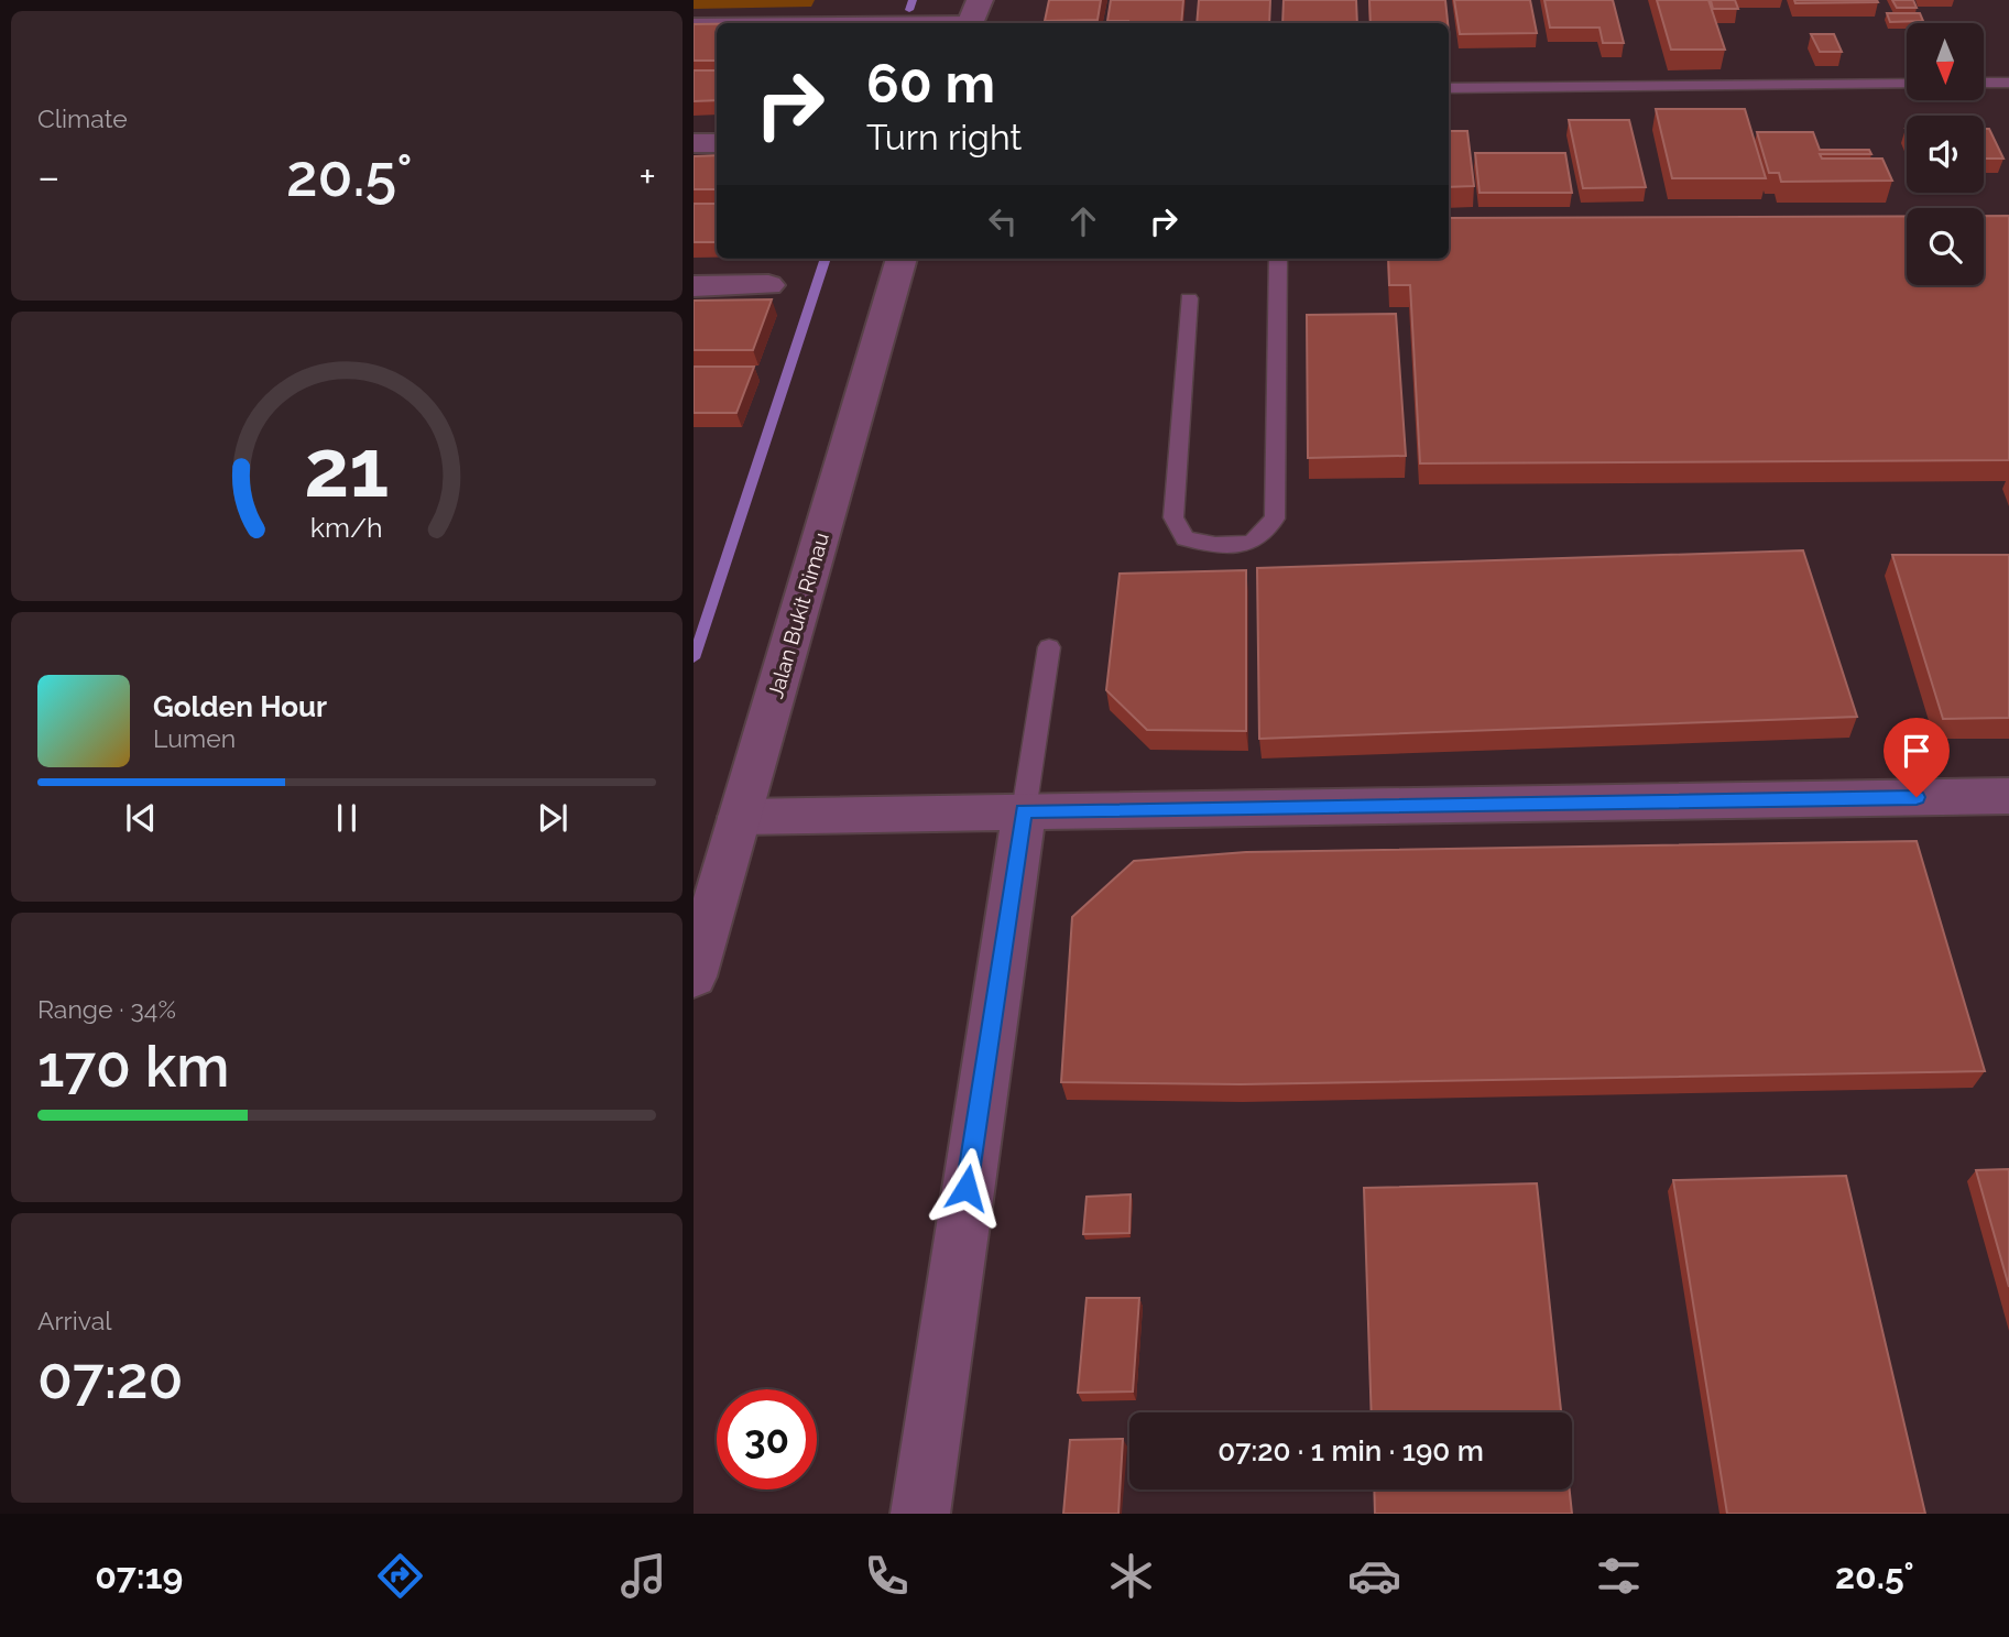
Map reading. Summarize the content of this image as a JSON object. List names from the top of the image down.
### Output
{
  "streets": {
    "street": ["Jalan Bukit Rimau"]
  },
  "north": "bottom",
  "page": {
    "tile": [
      "Climate",
      ["Range · 34%", "170 km"],
      ["Arrival", "07:20"]
    ],
    "turn": ["60 m", "Turn right"],
    "heat": ["−", "20.5°", "+"],
    "song": ["Golden Hour", "Lumen"],
    "limit": "30",
    "trip": "07:20 · 1 min · 190 m",
    "tabs": ["07:19", "20.5°"],
    "gauge": ["21", "km/h"]
  }
}
